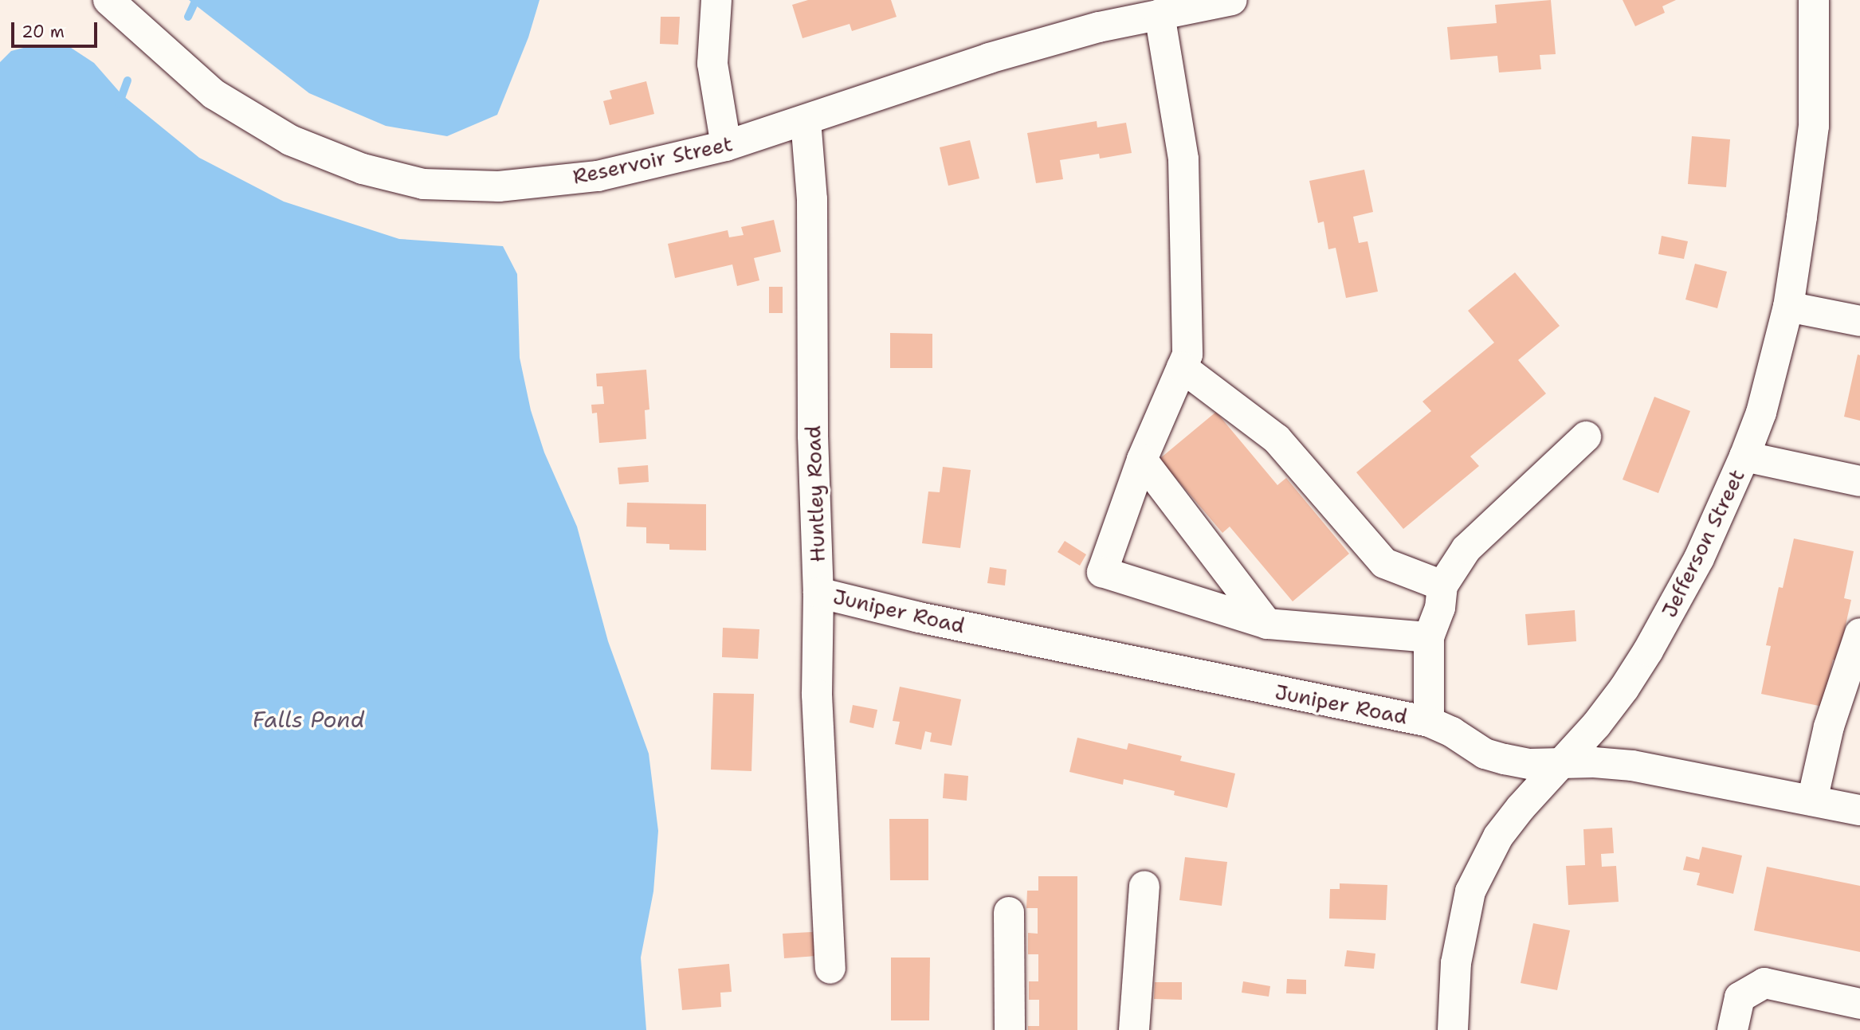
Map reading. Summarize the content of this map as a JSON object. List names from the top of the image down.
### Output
{
  "streets": {
    "street": [
      "Reservoir Street",
      "Huntley Road",
      "Jefferson Street",
      "Juniper Road"
    ]
  },
  "crossings": [
    ["Reservoir Street", "Huntley Road"],
    ["Huntley Road", "Juniper Road"],
    ["Jefferson Street", "Juniper Road"]
  ],
  "water": ["Falls Pond"],
  "scale_bar": "20 m"
}
